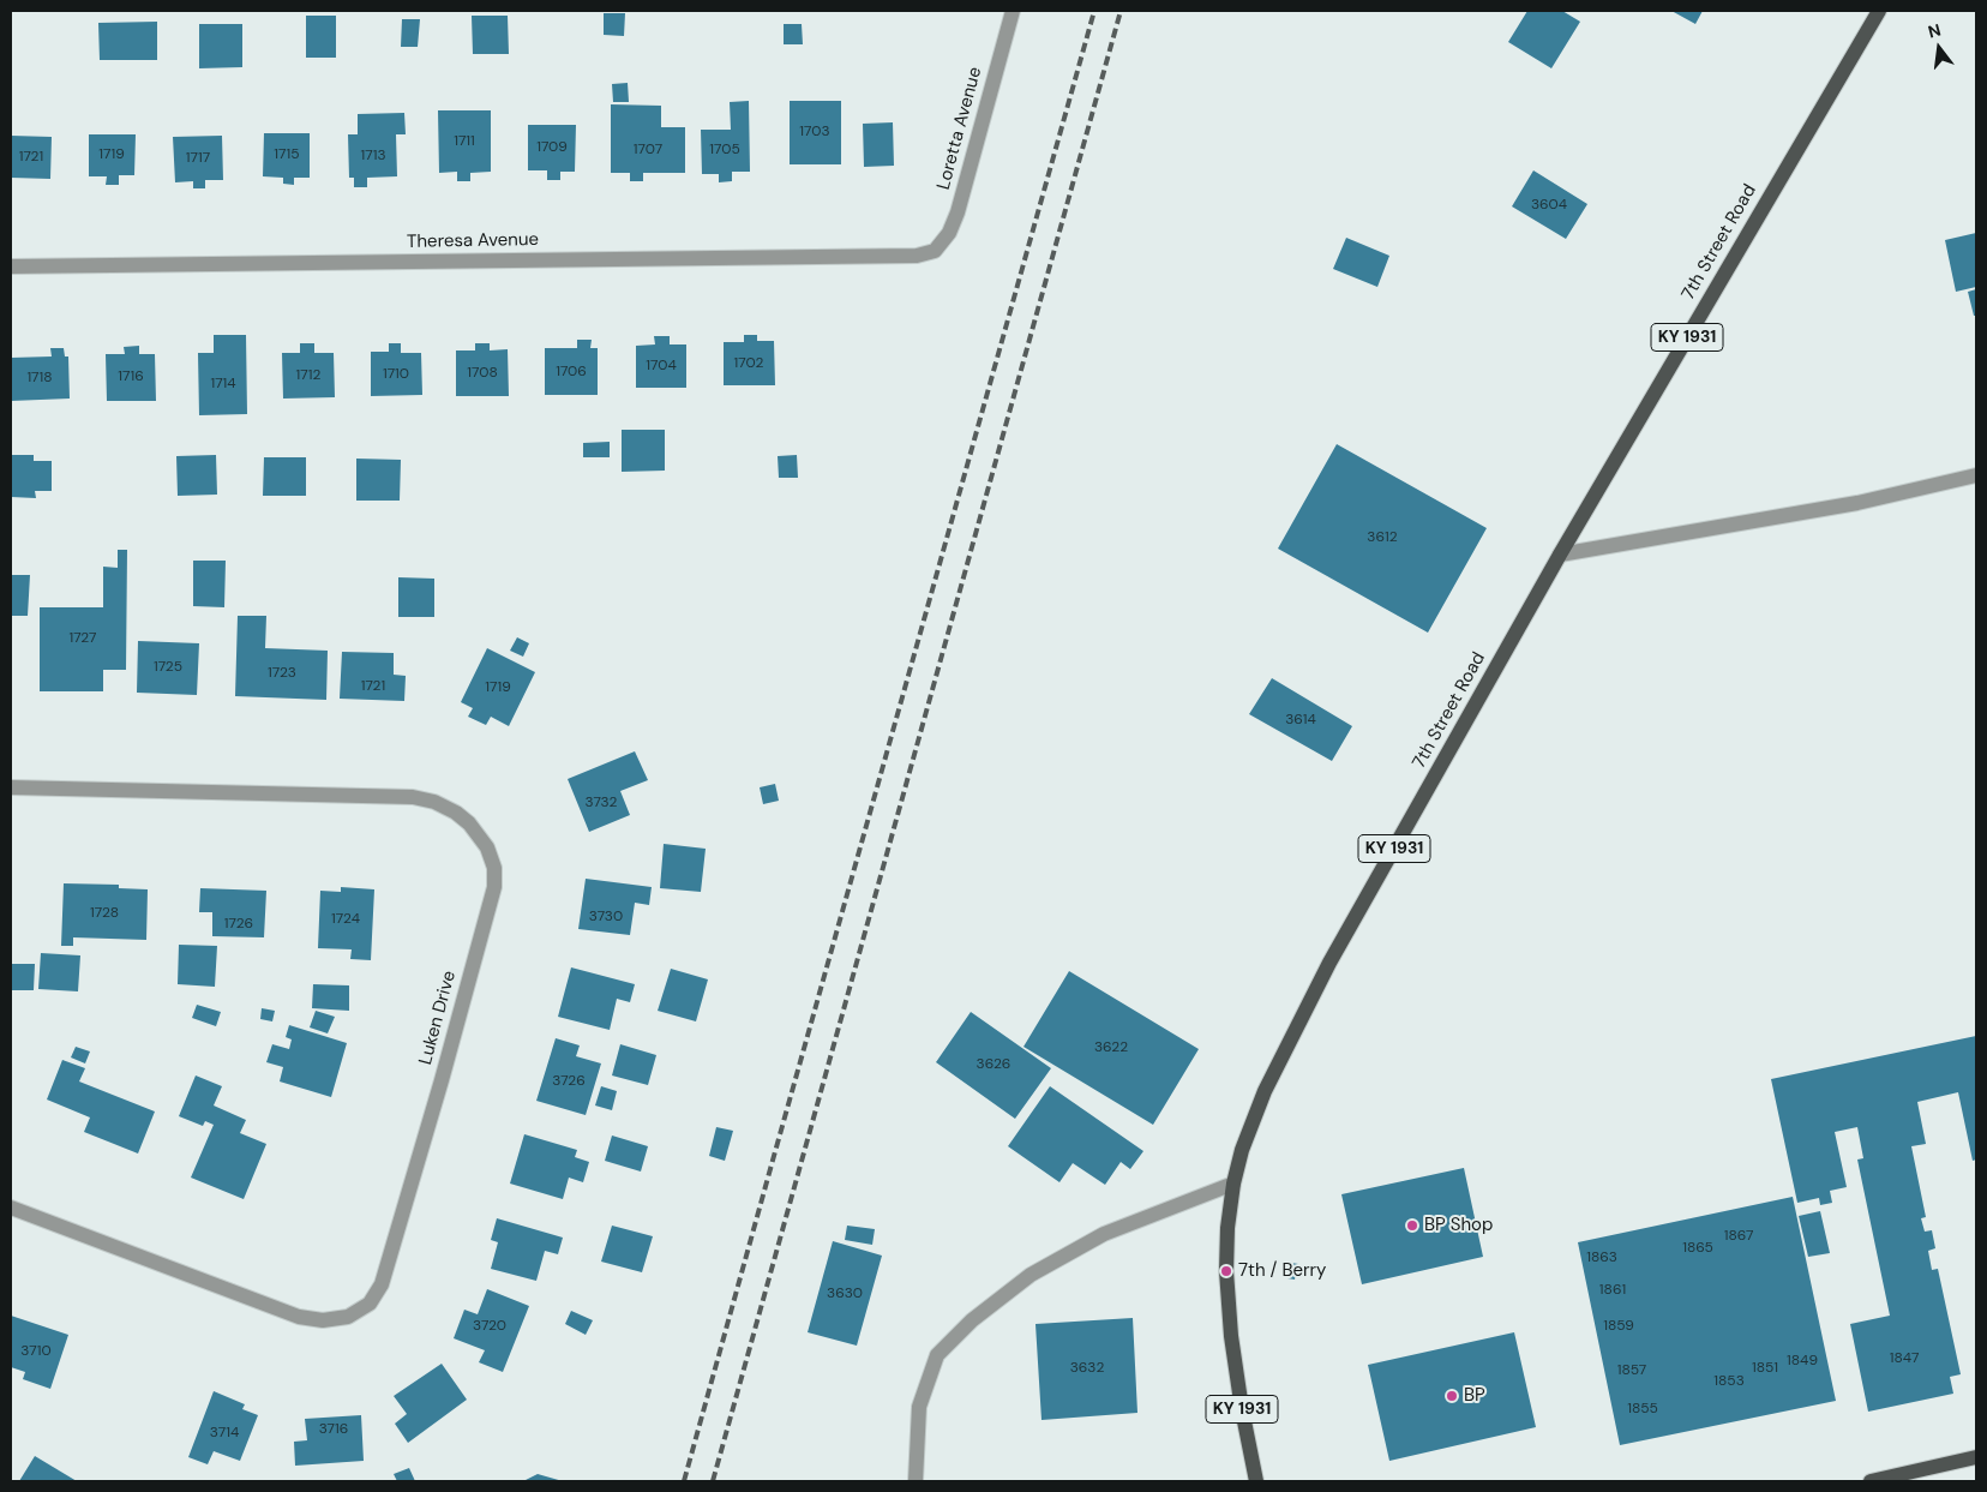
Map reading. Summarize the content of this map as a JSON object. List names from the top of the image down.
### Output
{
  "streets": {
    "main road": ["7th Street Road", "KY 1931"],
    "street": ["Loretta Avenue", "Theresa Avenue", "Luken Drive"]
  },
  "crossings": [
    ["Loretta Avenue", "Theresa Avenue"]
  ],
  "places": ["BP Shop", "7th / Berry", "BP"],
  "house_numbers": [
    "1703",
    "1711",
    "1709",
    "1707",
    "1705",
    "1719",
    "1715",
    "1713",
    "1721",
    "1717",
    "3604",
    "1702",
    "1704",
    "1706",
    "1708",
    "1710",
    "1712",
    "1716",
    "1718",
    "1714",
    "3612",
    "1727",
    "1725",
    "1723",
    "1721",
    "1719",
    "3614",
    "3732",
    "1728",
    "3730",
    "1724",
    "1726",
    "3622",
    "3626",
    "3726",
    "1867",
    "1865",
    "1863",
    "1861",
    "3630",
    "3720",
    "1859",
    "3710",
    "1847",
    "1849",
    "3632",
    "1851",
    "1857",
    "1853",
    "1855",
    "3716",
    "3714"
  ],
  "north": "top"
}
